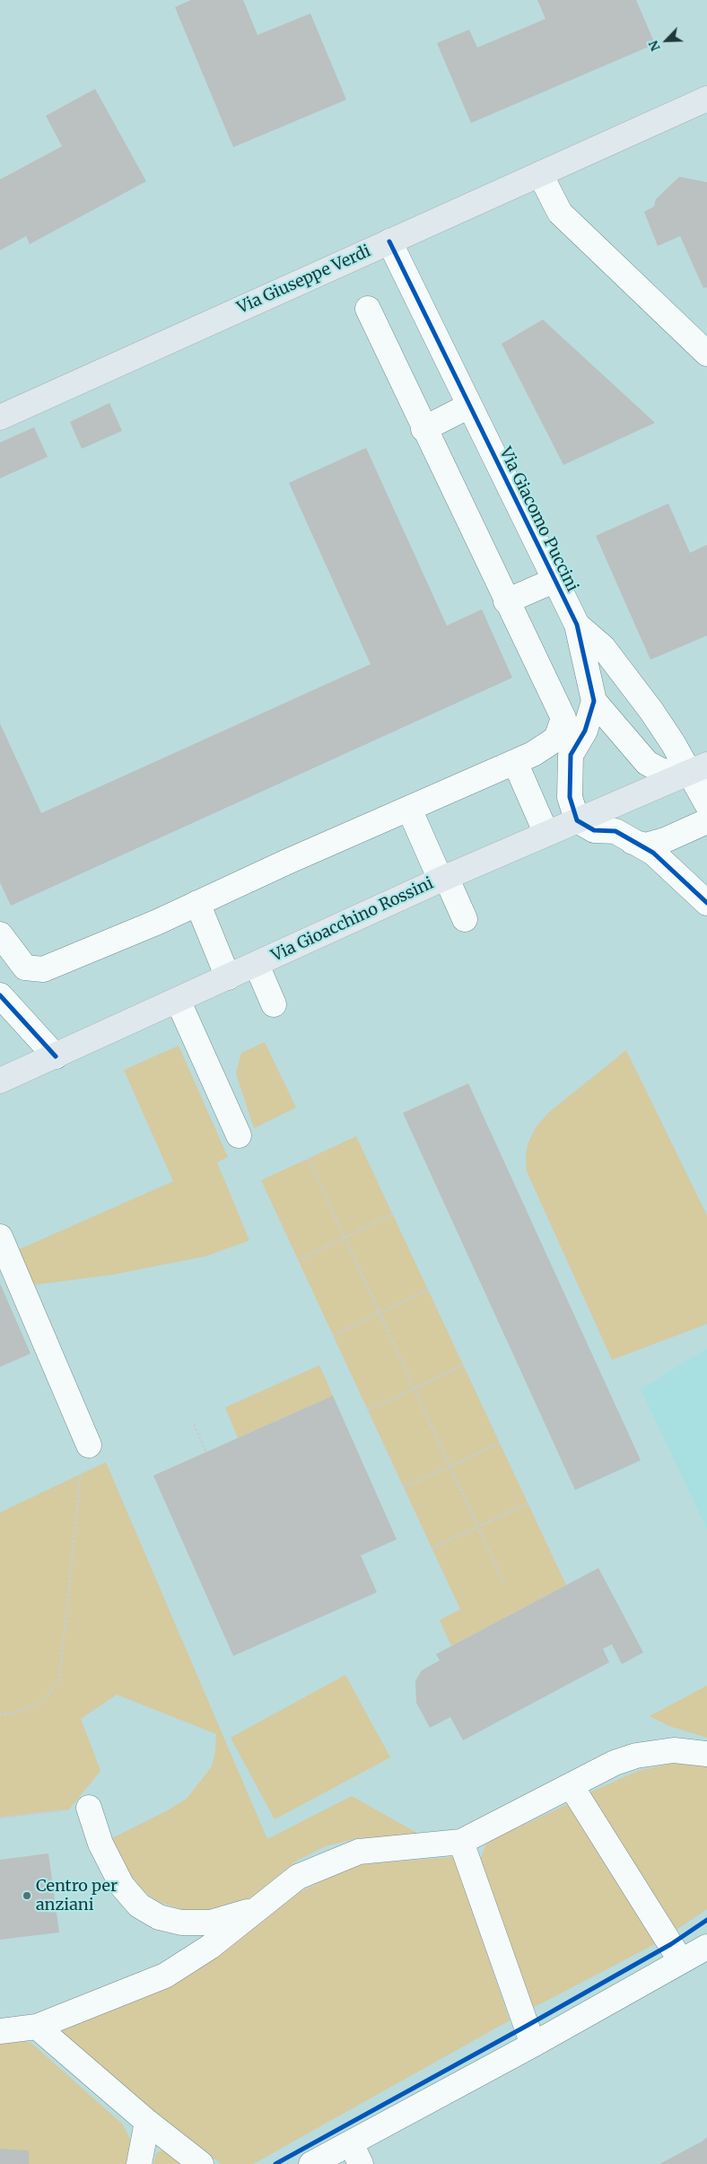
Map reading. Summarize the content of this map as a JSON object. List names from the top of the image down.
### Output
{
  "streets": {
    "main road": ["Via Giuseppe Verdi", "Via Gioacchino Rossini"],
    "street": ["Via Giacomo Puccini"]
  },
  "crossings": [
    ["Via Giuseppe Verdi", "Via Giacomo Puccini"],
    ["Via Giacomo Puccini", "Via Gioacchino Rossini"]
  ],
  "places": ["Centro per anziani"],
  "north": "bottom left"
}
